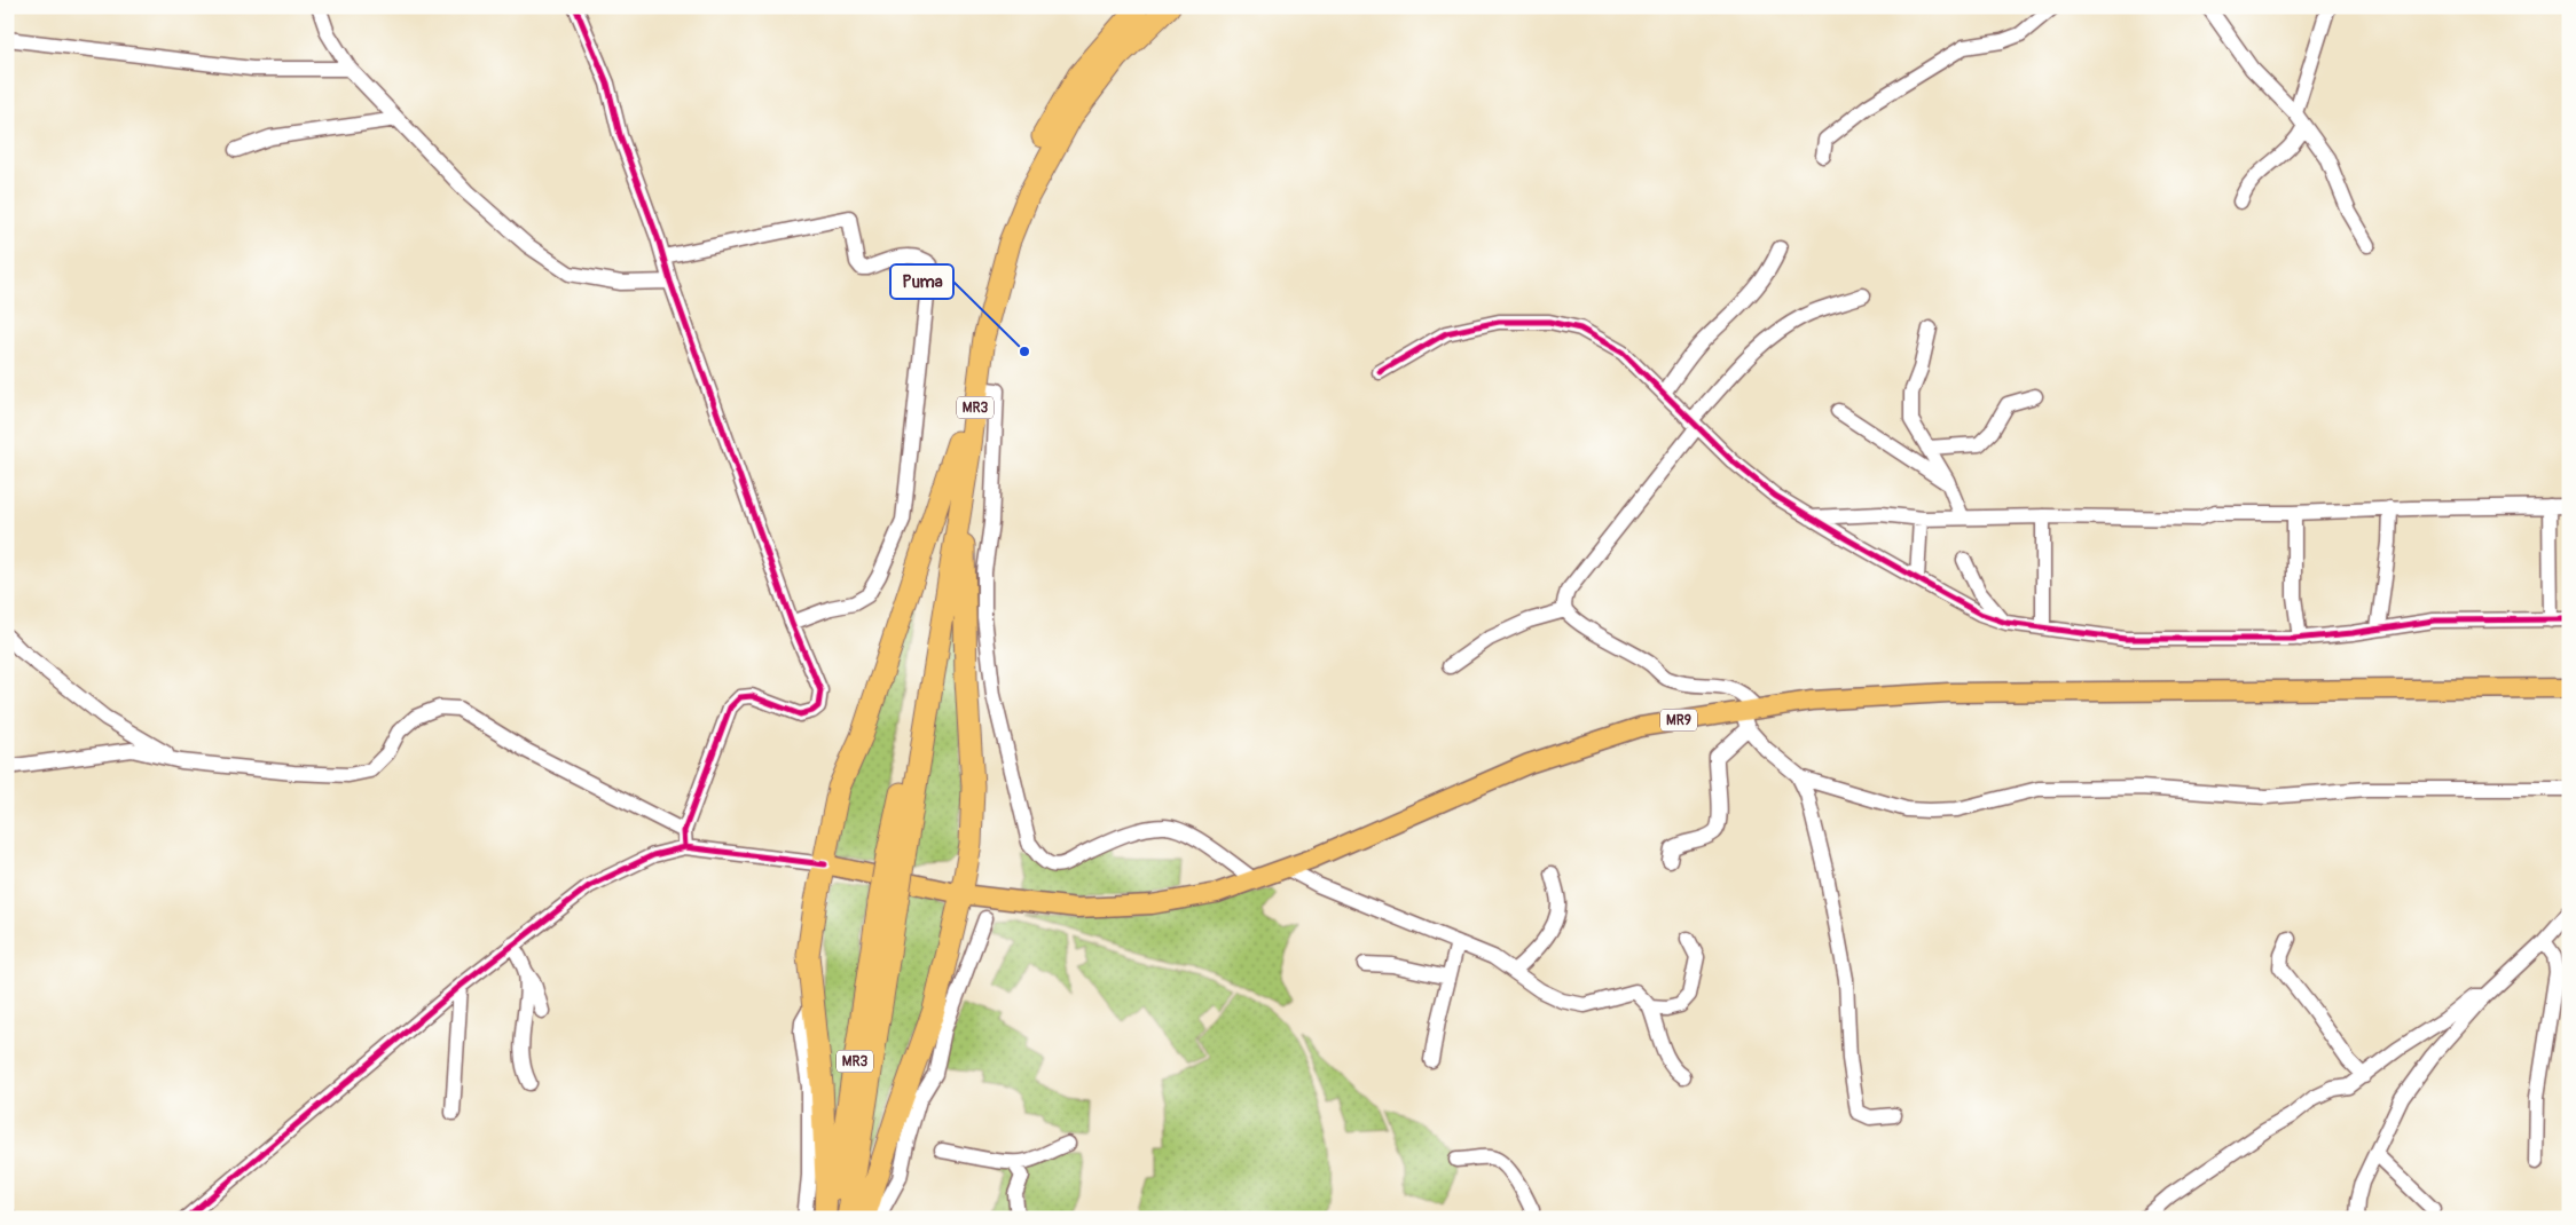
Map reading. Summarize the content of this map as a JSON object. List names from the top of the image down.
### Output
{
  "streets": {
    "highway": ["MR3"],
    "main road": ["MR9"]
  },
  "places": ["Puma"]
}
